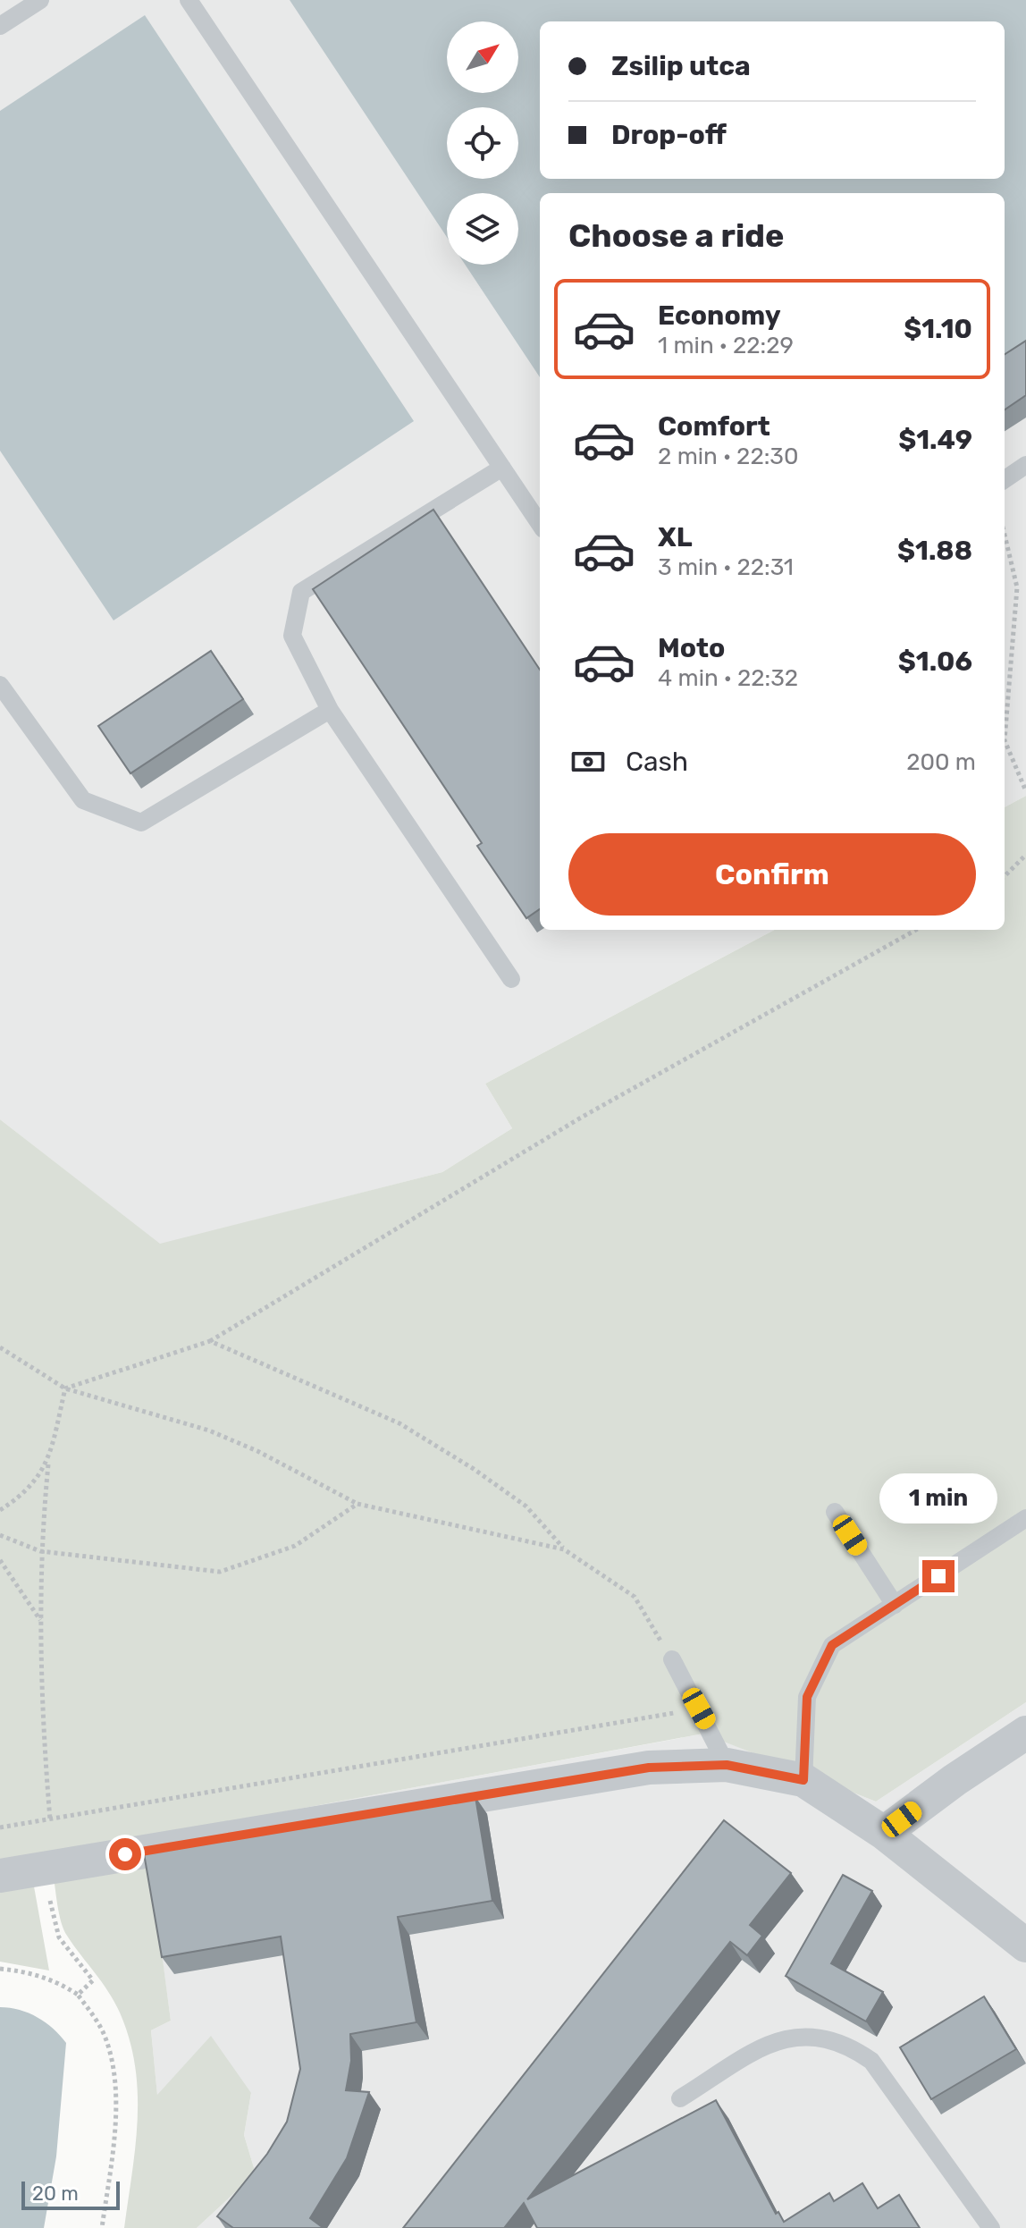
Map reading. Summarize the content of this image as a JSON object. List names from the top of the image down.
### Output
{
  "scale_bar": "20 m",
  "north": "top right",
  "page": {
    "banner": ["Zsilip utca", "Drop-off"],
    "heading": "Choose a ride",
    "list": [
      {
        "name": "Economy",
        "note": "1 min · 22:29",
        "value": "$1.10"
      },
      {
        "name": "Comfort",
        "note": "2 min · 22:30",
        "value": "$1.49"
      },
      {
        "name": "XL",
        "note": "3 min · 22:31",
        "value": "$1.88"
      },
      {
        "name": "Moto",
        "note": "4 min · 22:32",
        "value": "$1.06"
      }
    ],
    "pay": ["Cash", "200 m"],
    "buttons": "Confirm",
    "bubble": "1 min",
    "scale": "20 m"
  }
}
